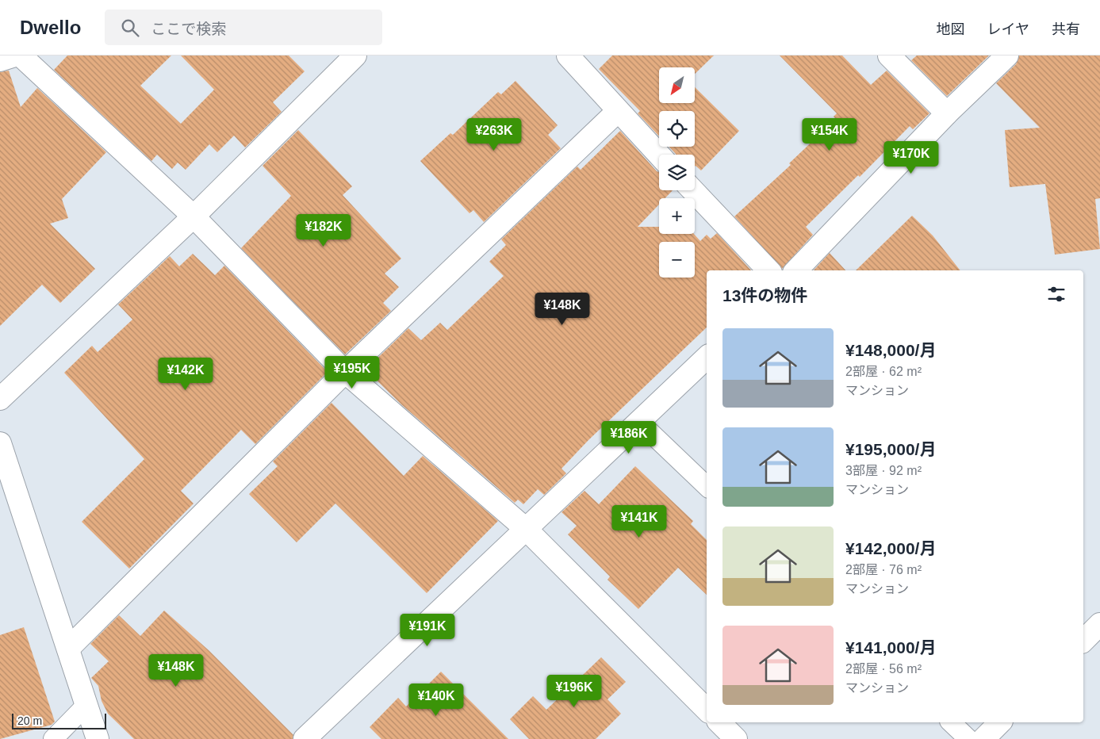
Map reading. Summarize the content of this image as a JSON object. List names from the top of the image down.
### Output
{
  "scale_bar": "20 m",
  "north": "bottom left",
  "page": {
    "header": "Dwello",
    "search": "ここで検索",
    "nav": ["地図", "レイヤ", "共有"],
    "map_buttons": ["+", "−"],
    "price": [
      "¥263K",
      "¥154K",
      "¥170K",
      "¥182K",
      "¥148K",
      "¥195K",
      "¥142K",
      "¥186K",
      "¥141K",
      "¥191K",
      "¥148K",
      "¥196K",
      "¥140K"
    ],
    "heading": "13件の物件",
    "list": [
      {
        "name": "¥148,000/月",
        "note": "2部屋 · 62 m² · マンション"
      },
      {
        "name": "¥195,000/月",
        "note": "3部屋 · 92 m² · マンション"
      },
      {
        "name": "¥142,000/月",
        "note": "2部屋 · 76 m² · マンション"
      },
      {
        "name": "¥141,000/月",
        "note": "2部屋 · 56 m² · マンション"
      }
    ],
    "scale": "20 m"
  }
}
